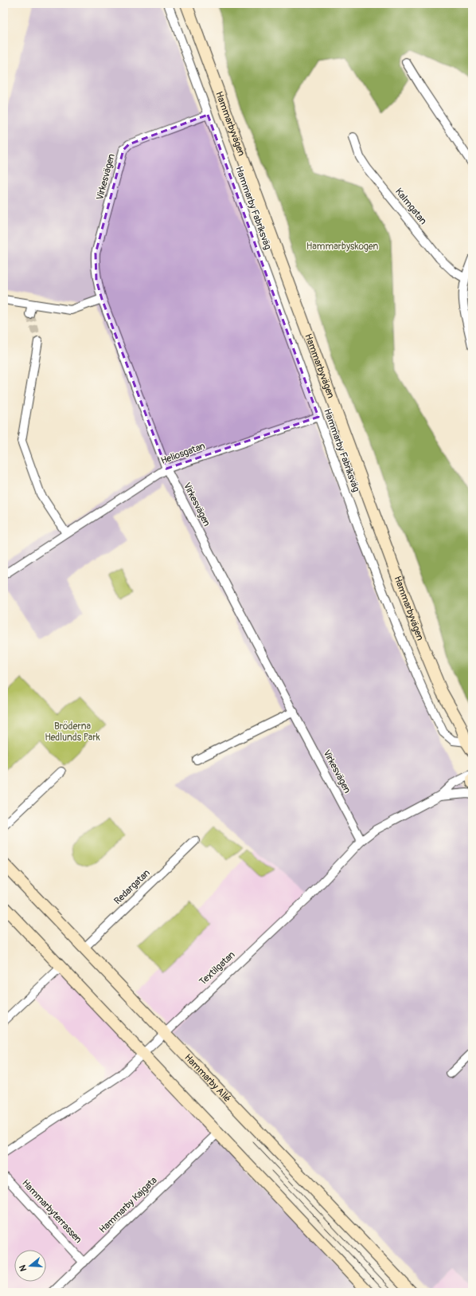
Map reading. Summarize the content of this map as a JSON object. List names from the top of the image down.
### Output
{
  "streets": {
    "street": [
      "Hammarbyvägen",
      "Virkesvägen",
      "Kalmgatan",
      "Hammarby Fabriksväg",
      "Heliosgatan",
      "Redargatan",
      "Textilgatan",
      "Hammarby Allé",
      "Hammarby Kajgata",
      "Hammarbyterrassen"
    ]
  },
  "crossings": [
    ["Hammarbyvägen", "Hammarby Fabriksväg"],
    ["Virkesvägen", "Hammarby Fabriksväg"],
    ["Virkesvägen", "Heliosgatan"],
    ["Virkesvägen", "Textilgatan"],
    ["Hammarby Fabriksväg", "Heliosgatan"],
    ["Redargatan", "Hammarby Allé"],
    ["Textilgatan", "Hammarby Allé"],
    ["Hammarby Kajgata", "Hammarbyterrassen"]
  ],
  "parks": ["Hammarbyskogen", "Bröderna Hedlunds Park"],
  "north": "left"
}
